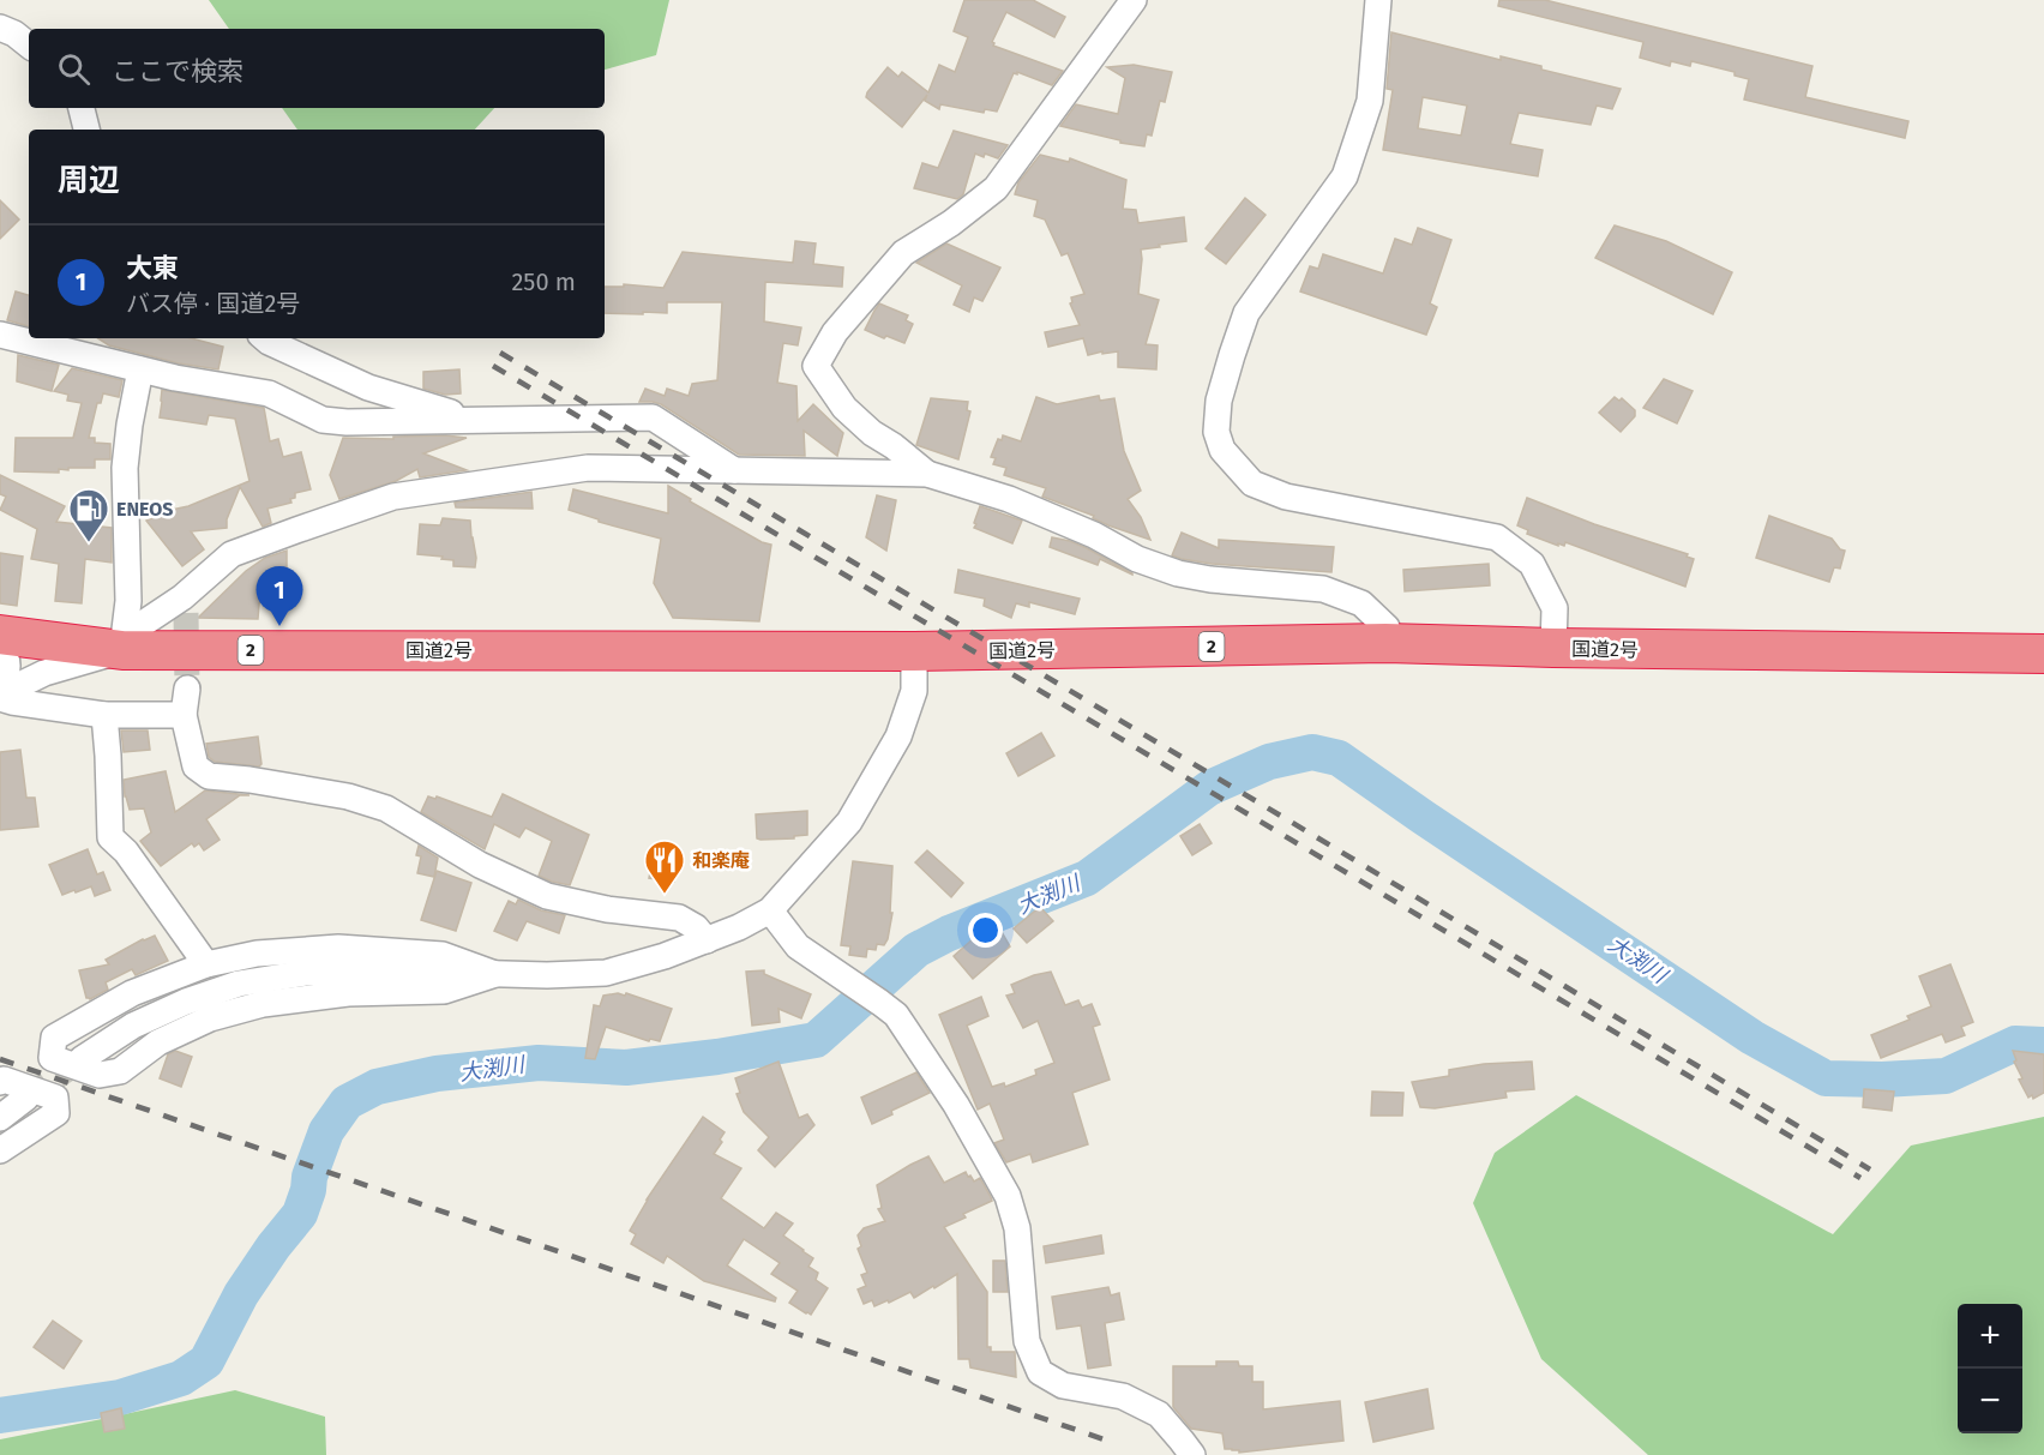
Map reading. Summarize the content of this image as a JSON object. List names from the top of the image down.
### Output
{
  "streets": {
    "highway": ["2", "国道2号"]
  },
  "water": ["大渕川"],
  "places": {
    "fuel station": ["ENEOS"],
    "restaurant": ["和楽庵"]
  },
  "page": {
    "search": "ここで検索",
    "heading": "周辺",
    "list": [
      {
        "mark": "1",
        "name": "大東",
        "note": "バス停 · 国道2号",
        "value": "250 m"
      }
    ],
    "pins": "1",
    "map_buttons": ["+", "−"]
  }
}
